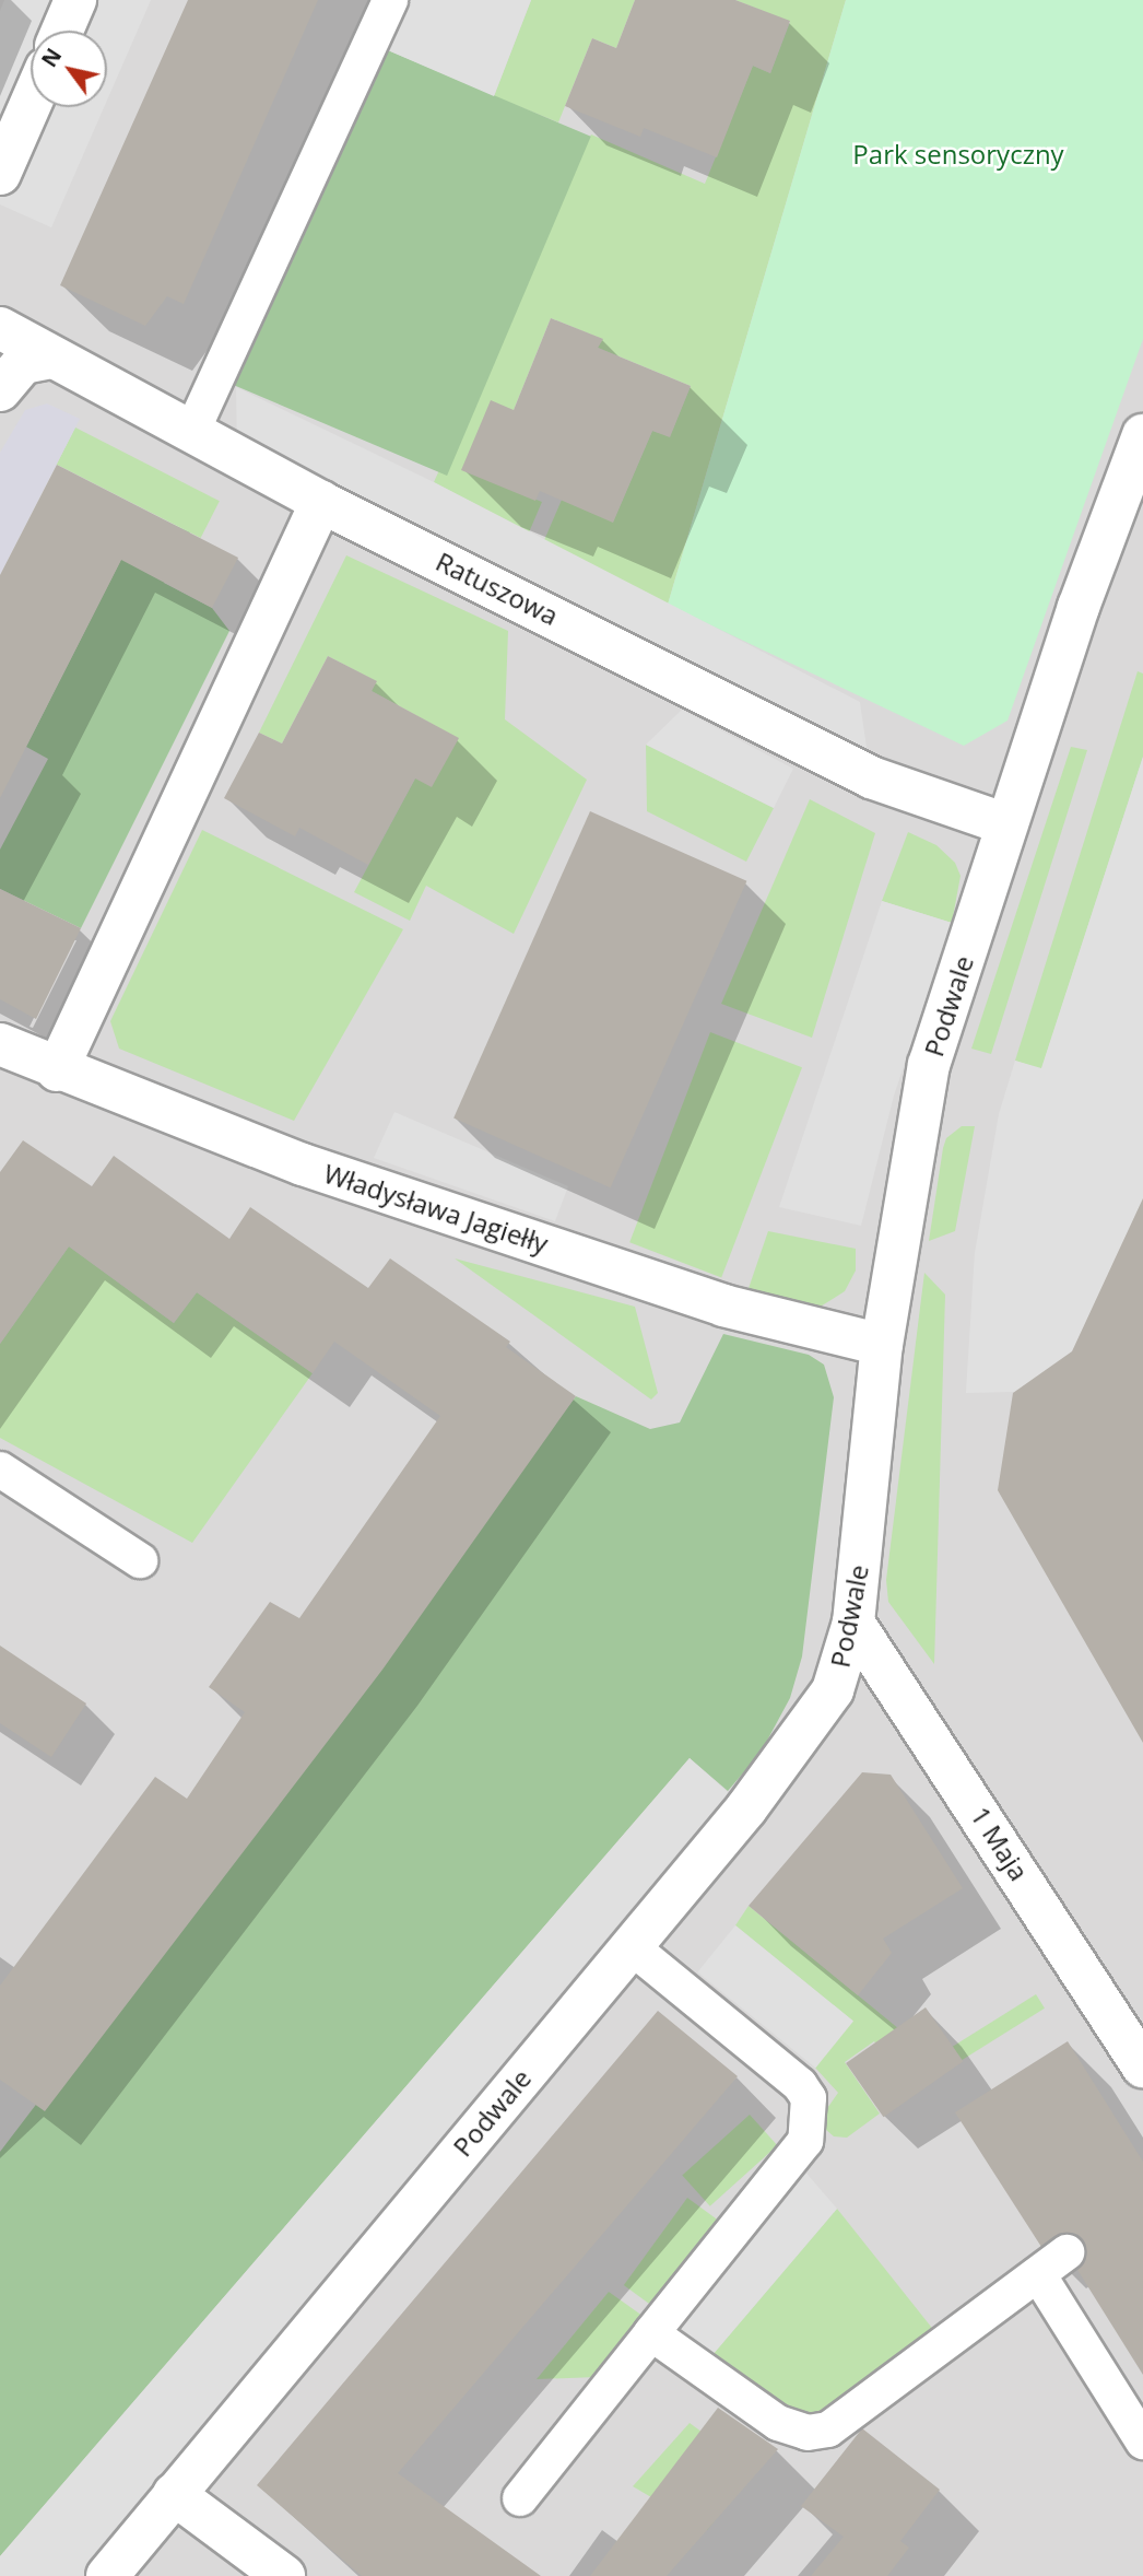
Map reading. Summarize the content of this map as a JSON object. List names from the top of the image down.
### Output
{
  "streets": {
    "street": [
      "Ratuszowa",
      "Podwale",
      "Władysława Jagiełły",
      "1 Maja"
    ]
  },
  "crossings": [
    ["Ratuszowa", "Podwale"],
    ["Podwale", "Władysława Jagiełły"],
    ["Podwale", "1 Maja"]
  ],
  "parks": ["Park sensoryczny"],
  "north": "top left"
}
